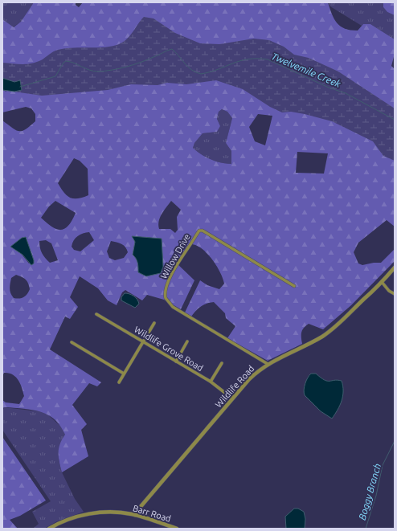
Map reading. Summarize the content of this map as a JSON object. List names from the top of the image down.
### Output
{
  "streets": {
    "street": [
      "Willow Drive",
      "Wildlife Grove Road",
      "Wildlife Road",
      "Barr Road"
    ]
  },
  "crossings": [
    ["Willow Drive", "Wildlife Road"],
    ["Wildlife Grove Road", "Wildlife Road"],
    ["Wildlife Road", "Barr Road"]
  ],
  "water": ["Twelvemile Creek", "Boggy Branch"]
}
